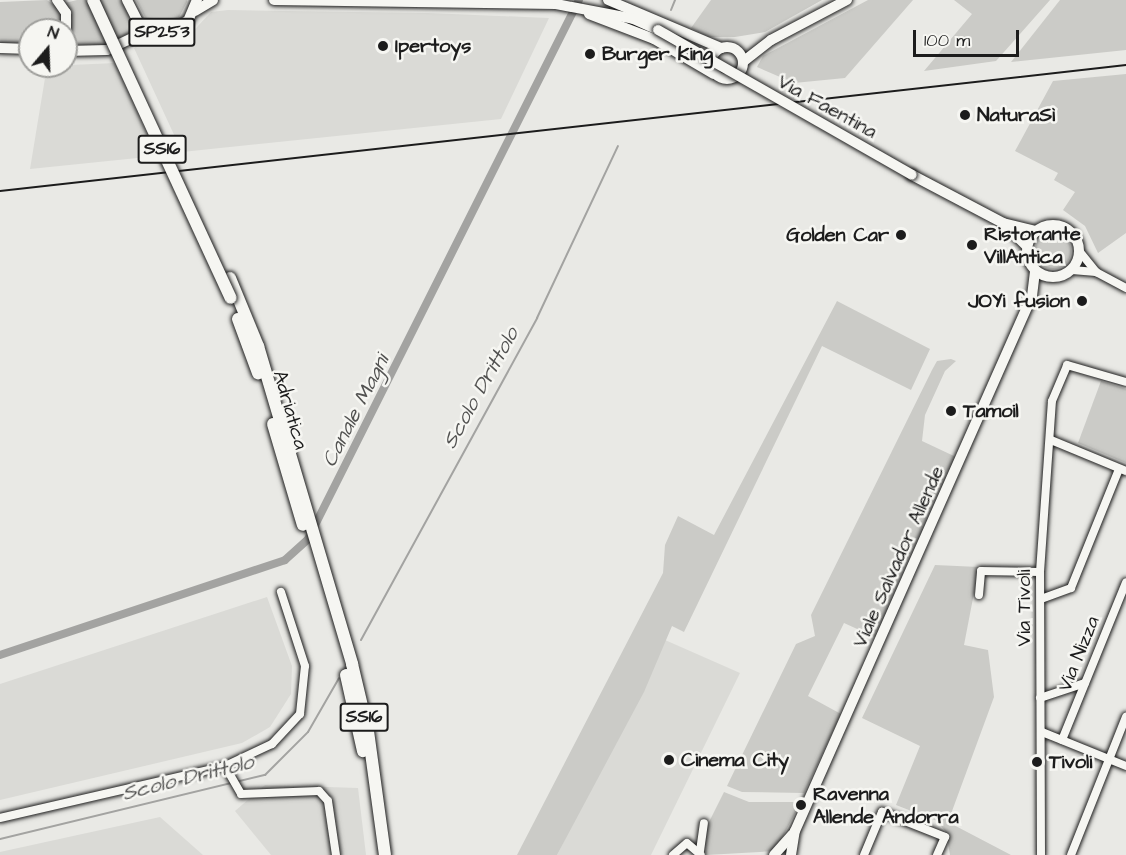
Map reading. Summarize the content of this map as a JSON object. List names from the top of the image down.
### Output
{
  "streets": {
    "highway": ["SS16", "Adriatica"],
    "main road": ["SP253", "Via Faentina", "Viale Salvador Allende"],
    "street": ["Via Tivoli", "Via Nizza"]
  },
  "crossings": [
    ["Via Faentina", "Viale Salvador Allende"]
  ],
  "water": ["Scolo Drittolo", "Canale Magni"],
  "places": [
    "Ipertoys",
    "Burger King",
    "NaturaSì",
    "Golden Car",
    "Ristorante VillAntica",
    "JOYi fusion",
    "Tamoil",
    "Cinema City",
    "Tivoli",
    "Ravenna Allende Andorra"
  ],
  "scale_bar": "100 m",
  "north": "top"
}
